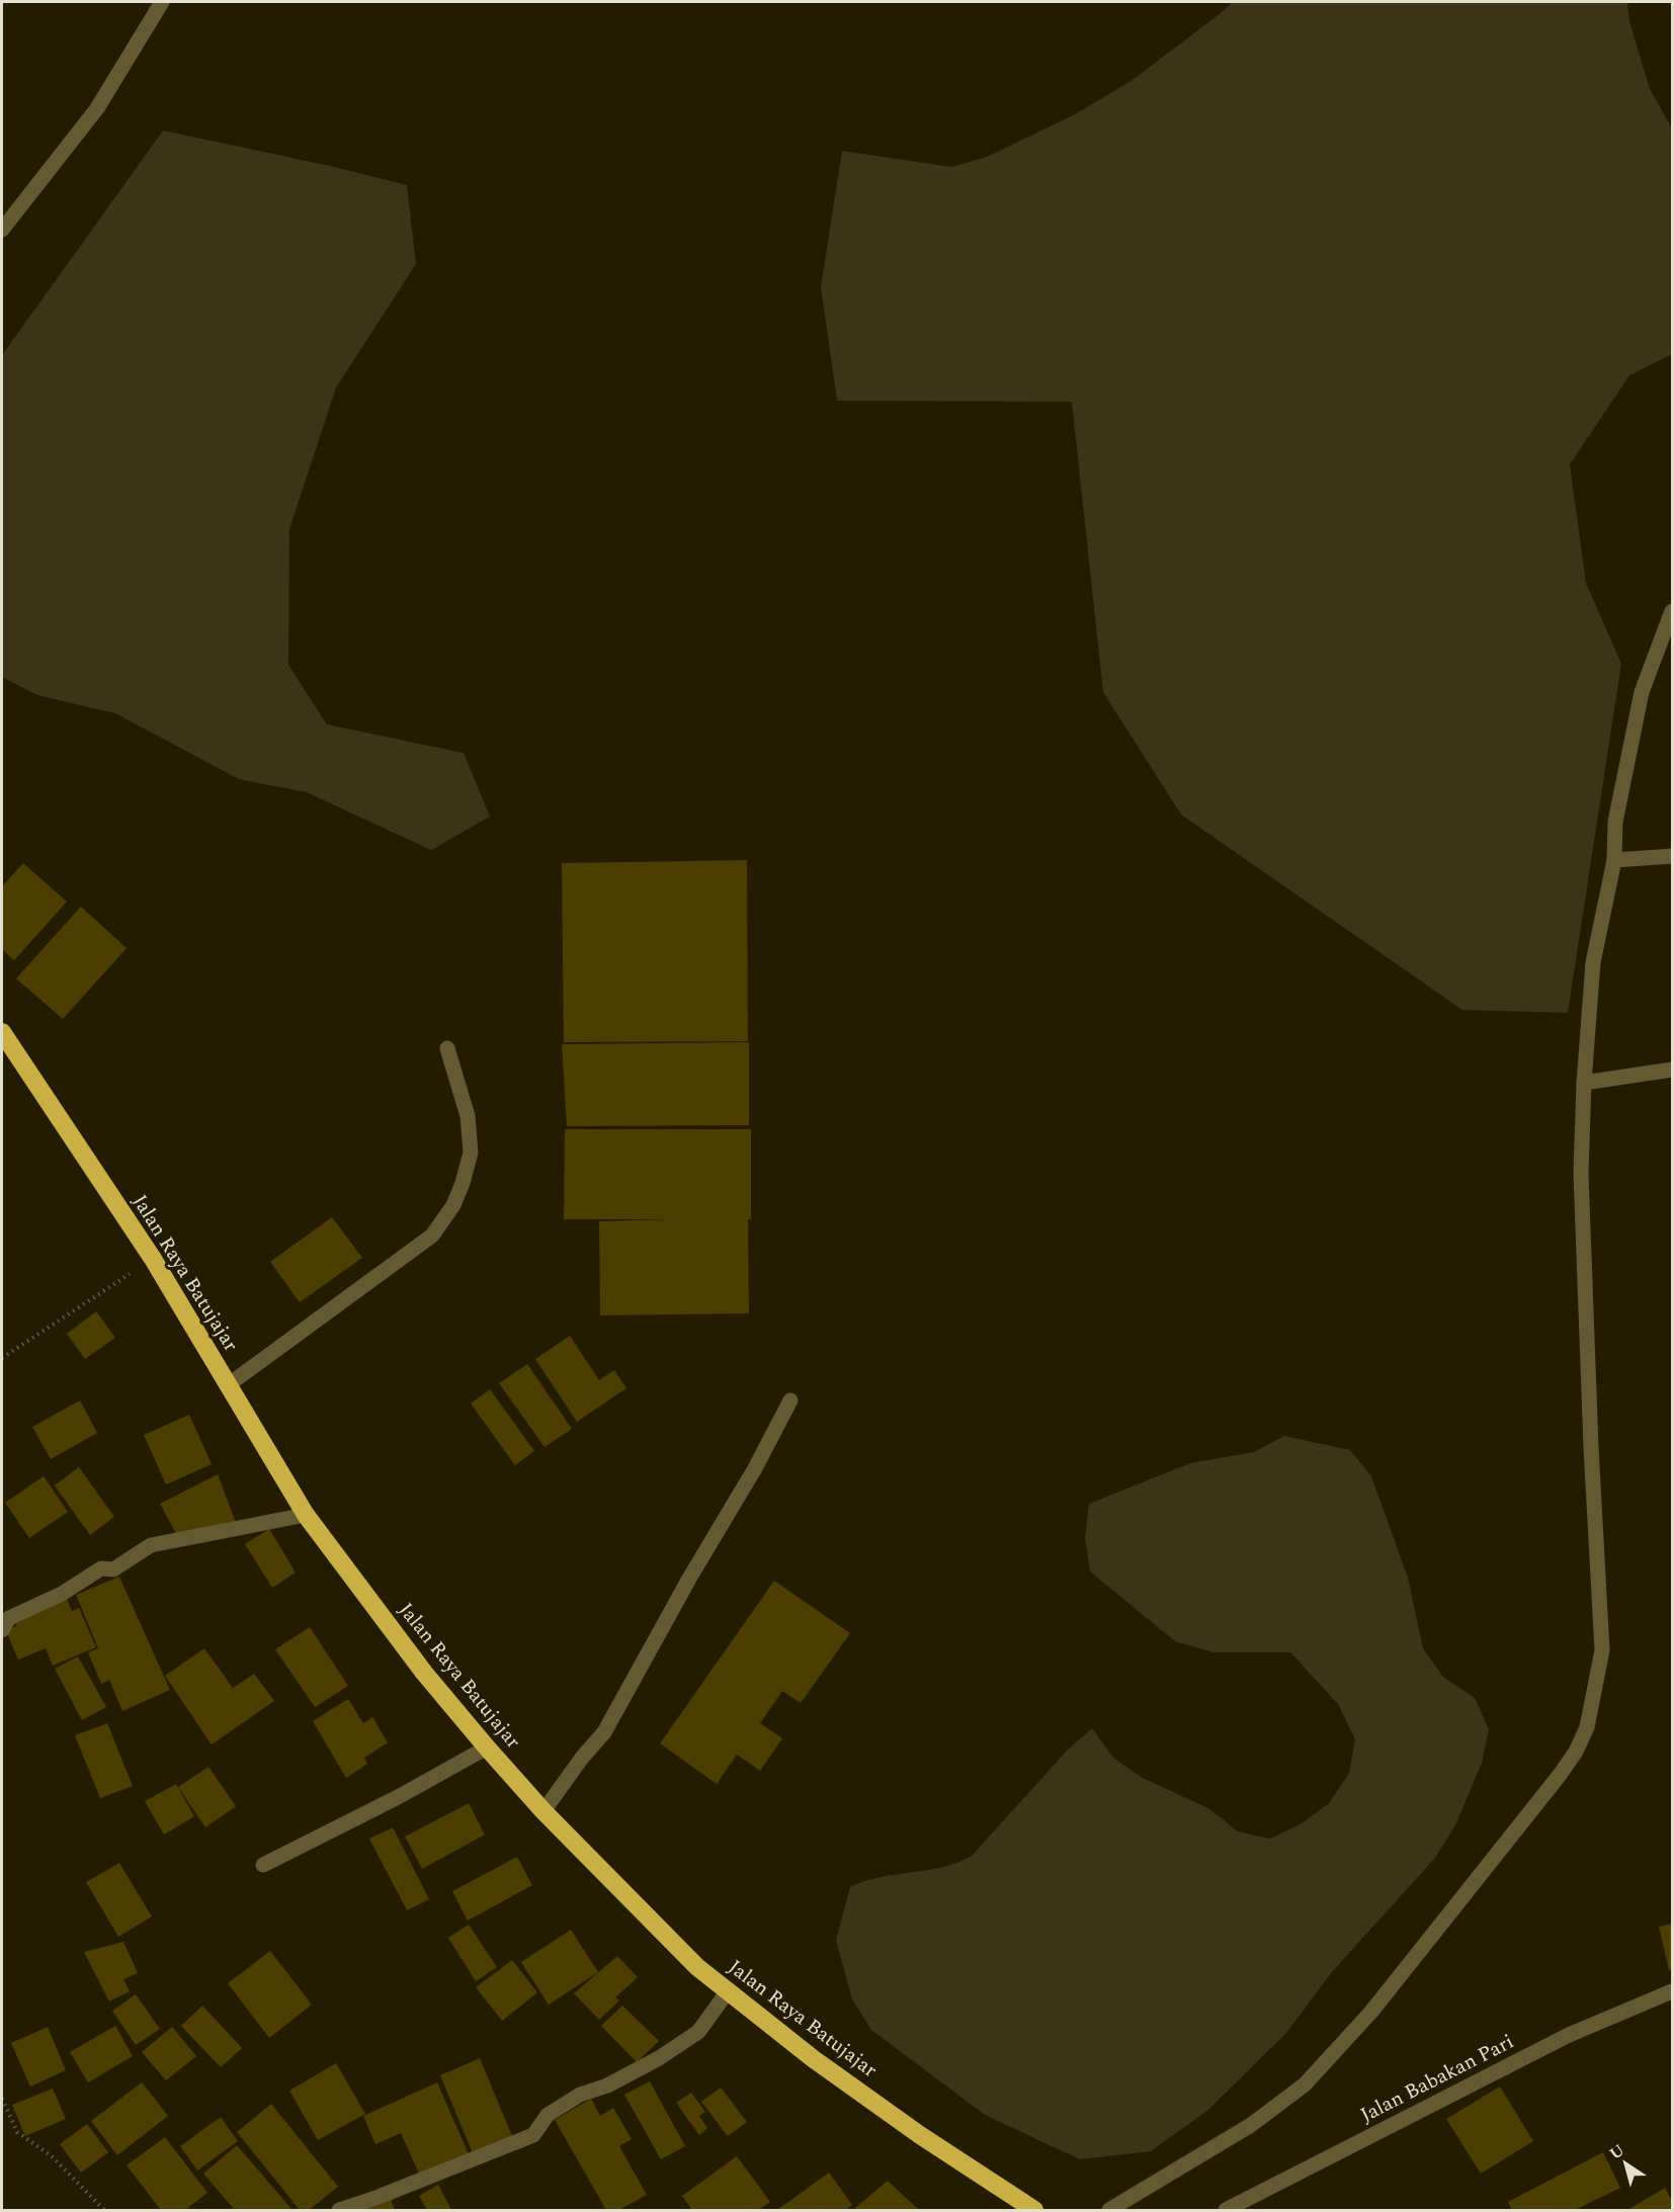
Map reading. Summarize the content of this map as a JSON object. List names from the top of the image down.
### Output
{
  "streets": {
    "highway": ["Jalan Raya Batujajar"],
    "street": ["Jalan Babakan Pari"]
  },
  "north": "top left"
}
